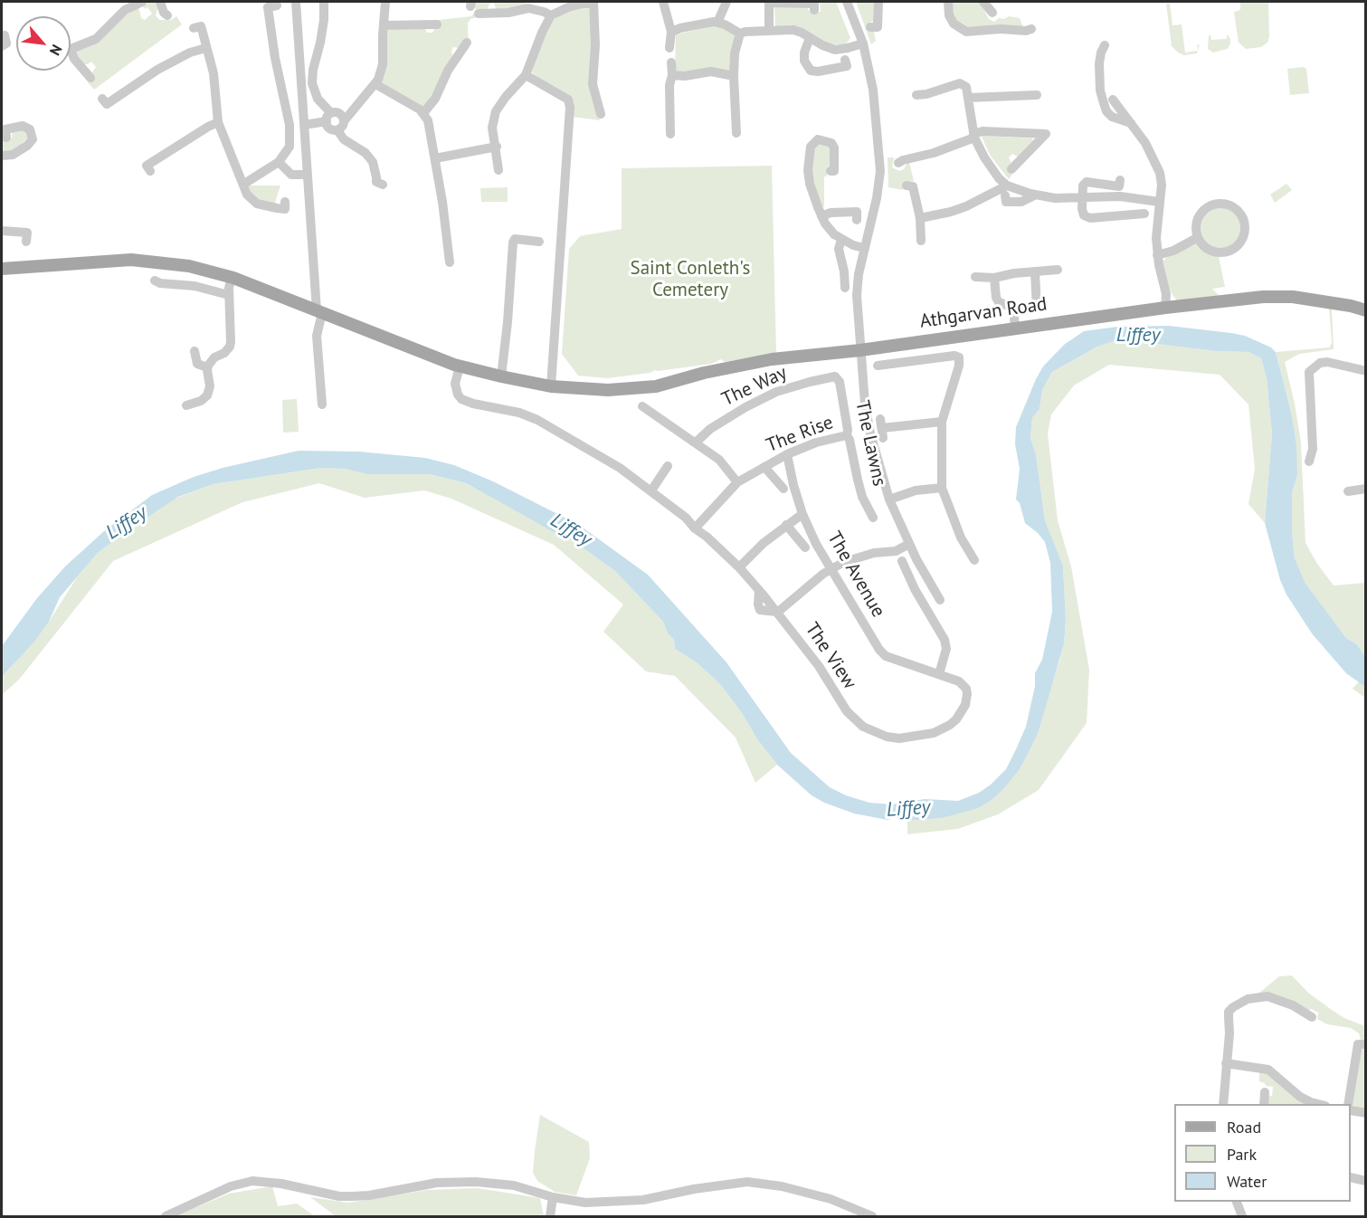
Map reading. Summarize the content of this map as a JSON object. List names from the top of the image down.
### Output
{
  "streets": {
    "main road": ["Athgarvan Road"],
    "street": [
      "The Way",
      "The Rise",
      "The Lawns",
      "The Avenue",
      "The View"
    ]
  },
  "crossings": [
    ["Athgarvan Road", "The View"],
    ["The Way", "The Lawns"],
    ["The Rise", "The Lawns"],
    ["The Rise", "The Avenue"],
    ["The Rise", "The View"],
    ["The Avenue", "The View"]
  ],
  "water": ["Liffey"],
  "parks": ["Saint Conleth's Cemetery"],
  "legend": ["Road", "Park", "Water"],
  "north": "bottom right"
}
